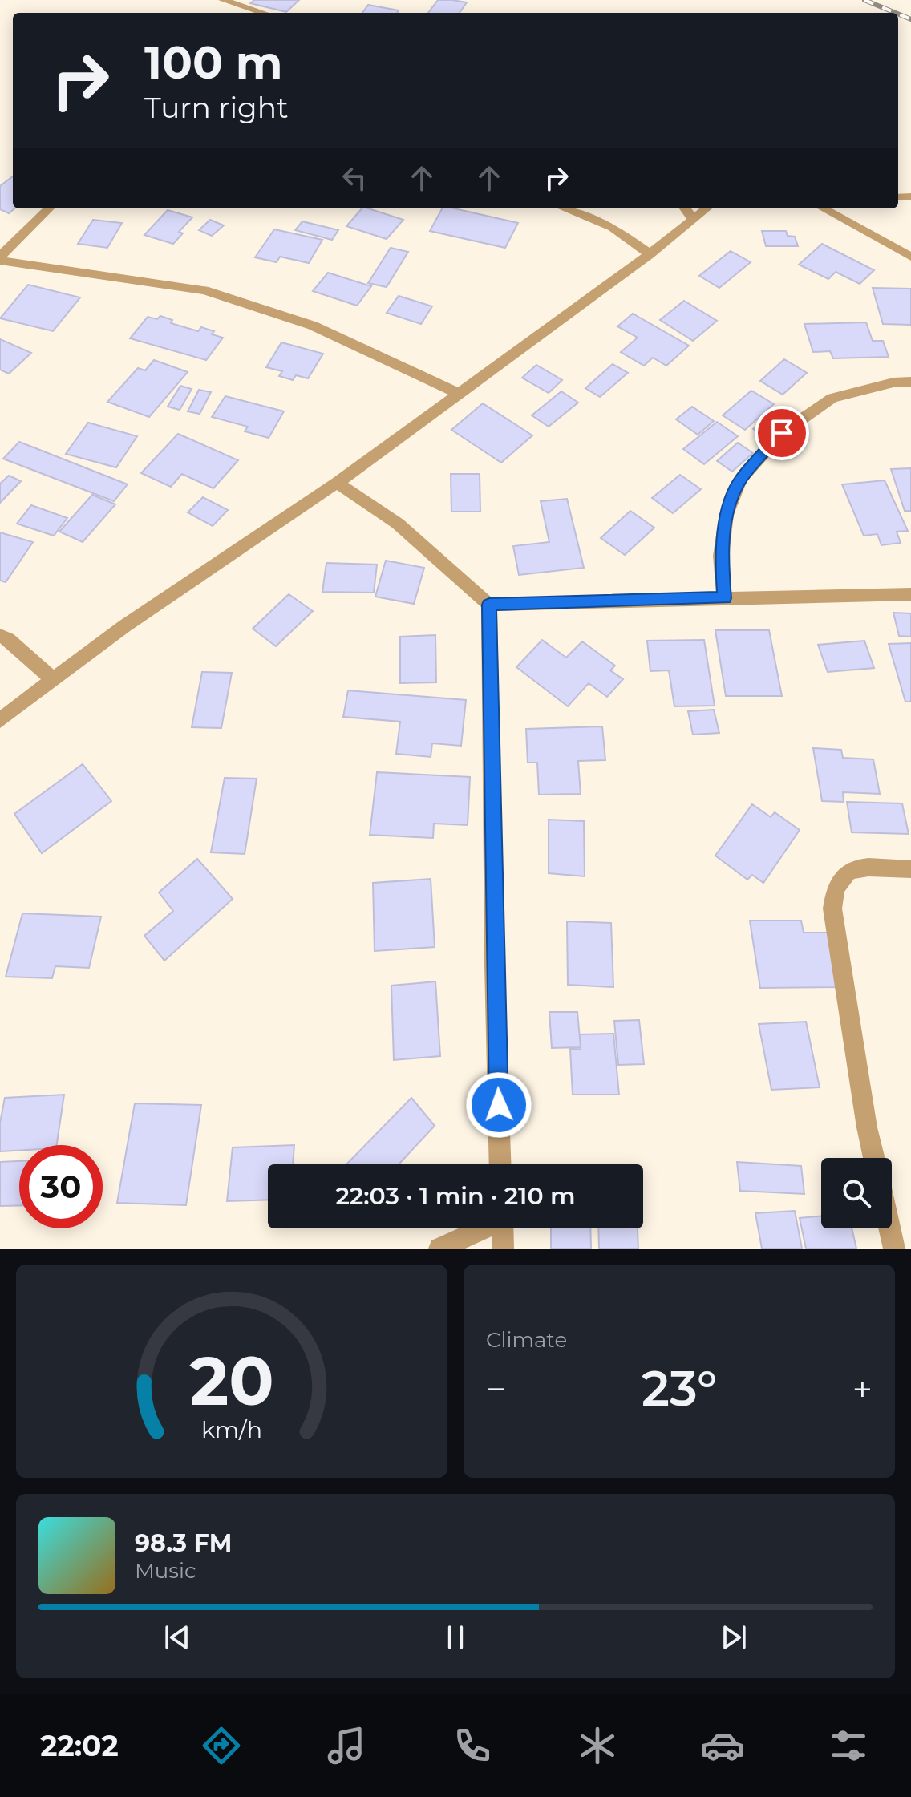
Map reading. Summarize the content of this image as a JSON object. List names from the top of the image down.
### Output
{
  "page": {
    "turn": ["100 m", "Turn right"],
    "limit": "30",
    "trip": "22:03 · 1 min · 210 m",
    "tile": "Climate",
    "heat": ["−", "23°", "+"],
    "song": ["98.3 FM", "Music"],
    "tabs": "22:02",
    "gauge": ["20", "km/h"]
  }
}
